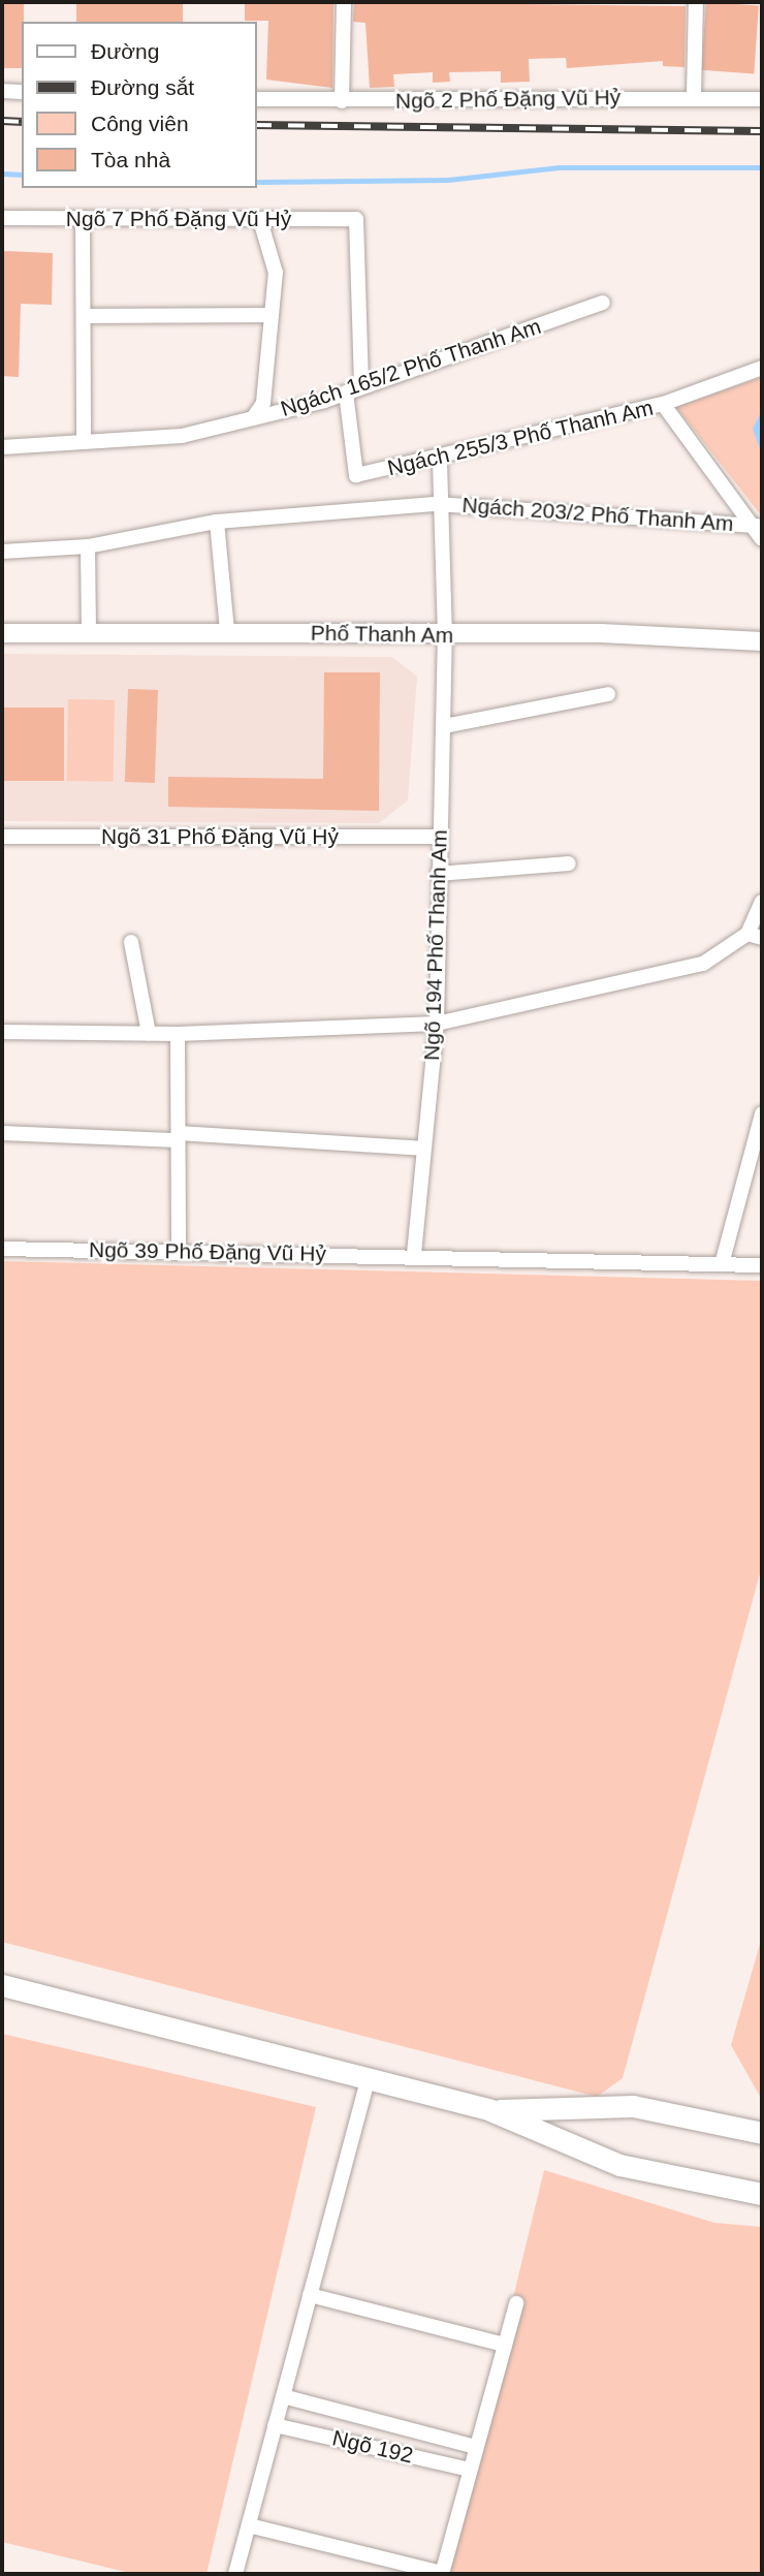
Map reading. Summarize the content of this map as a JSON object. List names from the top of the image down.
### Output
{
  "streets": {
    "street": [
      "Ngõ 2 Phố Đặng Vũ Hỷ",
      "Ngõ 7 Phố Đặng Vũ Hỷ",
      "Ngách 165/2 Phố Thanh Am",
      "Ngách 255/3 Phố Thanh Am",
      "Ngách 203/2 Phố Thanh Am",
      "Phố Thanh Am",
      "Ngõ 31 Phố Đặng Vũ Hỷ",
      "Ngõ 194 Phố Thanh Am",
      "Ngõ 39 Phố Đặng Vũ Hỷ",
      "Ngõ 192"
    ]
  },
  "crossings": [
    ["Ngõ 7 Phố Đặng Vũ Hỷ", "Ngách 165/2 Phố Thanh Am"],
    ["Ngách 165/2 Phố Thanh Am", "Ngách 255/3 Phố Thanh Am"],
    ["Ngách 255/3 Phố Thanh Am", "Ngõ 194 Phố Thanh Am"],
    ["Ngách 203/2 Phố Thanh Am", "Ngõ 194 Phố Thanh Am"],
    ["Phố Thanh Am", "Ngõ 194 Phố Thanh Am"],
    ["Ngõ 31 Phố Đặng Vũ Hỷ", "Ngõ 194 Phố Thanh Am"],
    ["Ngõ 194 Phố Thanh Am", "Ngõ 39 Phố Đặng Vũ Hỷ"]
  ],
  "legend": [
    "Đường",
    "Đường sắt",
    "Công viên",
    "Tòa nhà"
  ]
}
